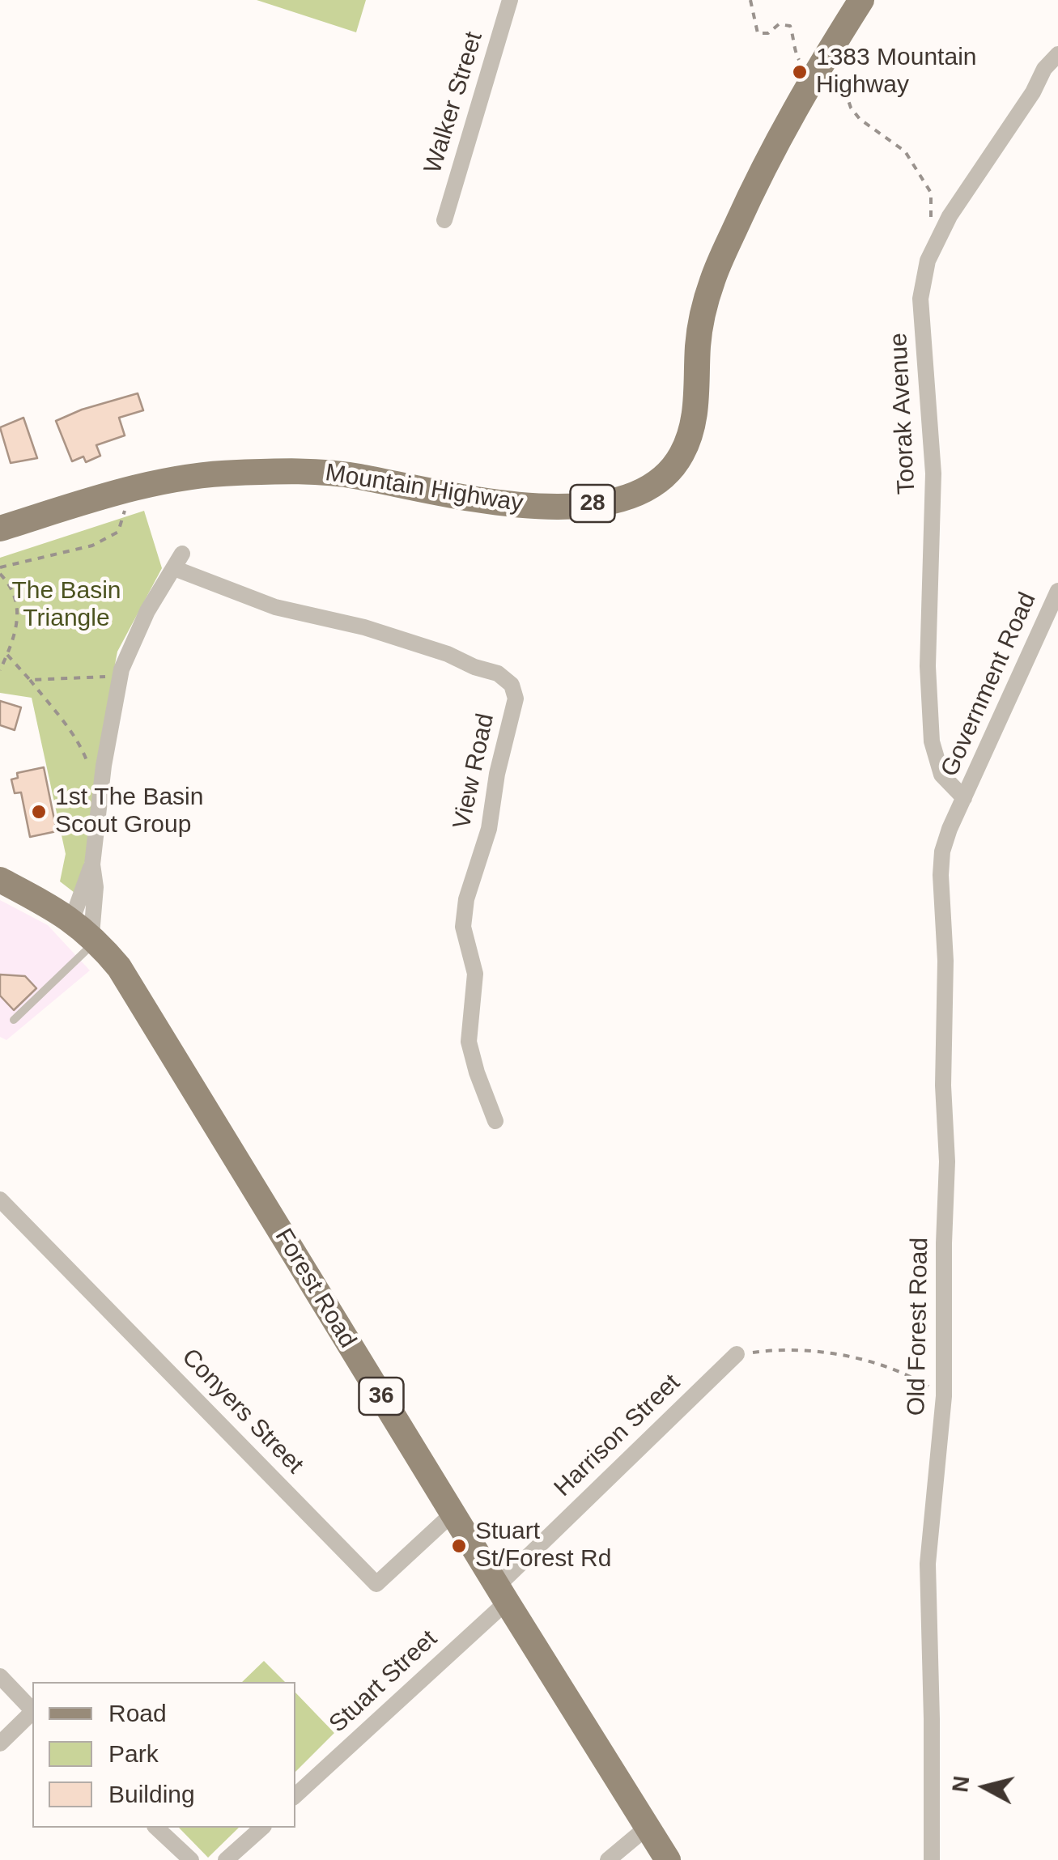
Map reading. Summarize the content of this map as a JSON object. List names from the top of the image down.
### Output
{
  "streets": {
    "main road": [
      "Mountain Highway",
      "28",
      "Forest Road",
      "36"
    ],
    "street": [
      "Walker Street",
      "Toorak Avenue",
      "Government Road",
      "View Road",
      "Old Forest Road",
      "Conyers Street",
      "Harrison Street",
      "Stuart Street"
    ]
  },
  "crossings": [
    ["Toorak Avenue", "Government Road"],
    ["Toorak Avenue", "Old Forest Road"],
    ["Government Road", "Old Forest Road"],
    ["Forest Road", "Conyers Street"],
    ["Forest Road", "Harrison Street"],
    ["Forest Road", "Stuart Street"],
    ["Harrison Street", "Stuart Street"]
  ],
  "parks": ["The Basin Triangle"],
  "places": ["1383 Mountain Highway", "1st The Basin Scout Group", "Stuart St/Forest Rd"],
  "legend": ["Road", "Park", "Building"],
  "north": "left"
}
